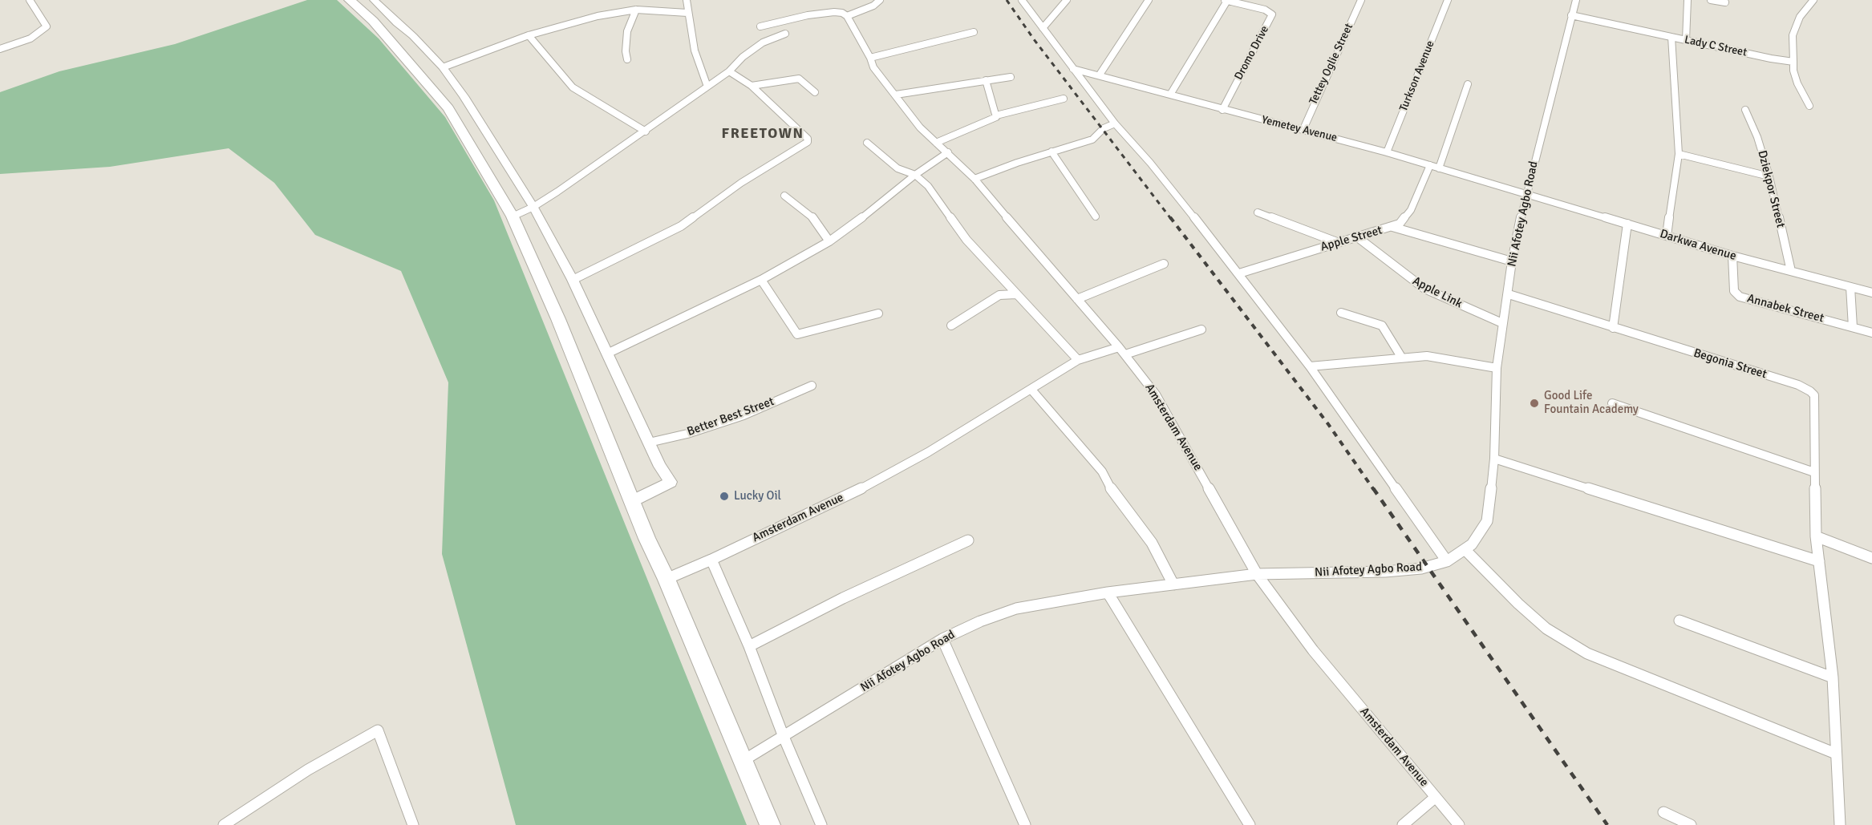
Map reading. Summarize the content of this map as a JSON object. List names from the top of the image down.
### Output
{
  "streets": {
    "street": [
      "Lady C Street",
      "Dromo Drive",
      "Tettey Oglie Street",
      "Turkson Avenue",
      "Yemetey Avenue",
      "Dziekpor Street",
      "Nii Afotey Agbo Road",
      "Apple Street",
      "Darkwa Avenue",
      "Apple Link",
      "Annabek Street",
      "Begonia Street",
      "Better Best Street",
      "Amsterdam Avenue"
    ]
  },
  "crossings": [
    ["Lady C Street", "Nii Afotey Agbo Road"],
    ["Dromo Drive", "Yemetey Avenue"],
    ["Tettey Oglie Street", "Yemetey Avenue"],
    ["Turkson Avenue", "Yemetey Avenue"],
    ["Yemetey Avenue", "Nii Afotey Agbo Road"],
    ["Yemetey Avenue", "Apple Street"],
    ["Yemetey Avenue", "Darkwa Avenue"],
    ["Dziekpor Street", "Darkwa Avenue"],
    ["Nii Afotey Agbo Road", "Darkwa Avenue"],
    ["Nii Afotey Agbo Road", "Apple Link"],
    ["Nii Afotey Agbo Road", "Begonia Street"],
    ["Nii Afotey Agbo Road", "Amsterdam Avenue"],
    ["Apple Street", "Apple Link"],
    ["Darkwa Avenue", "Annabek Street"]
  ],
  "districts": ["FREETOWN"],
  "places": ["Good Life Fountain Academy", "Lucky Oil"]
}
